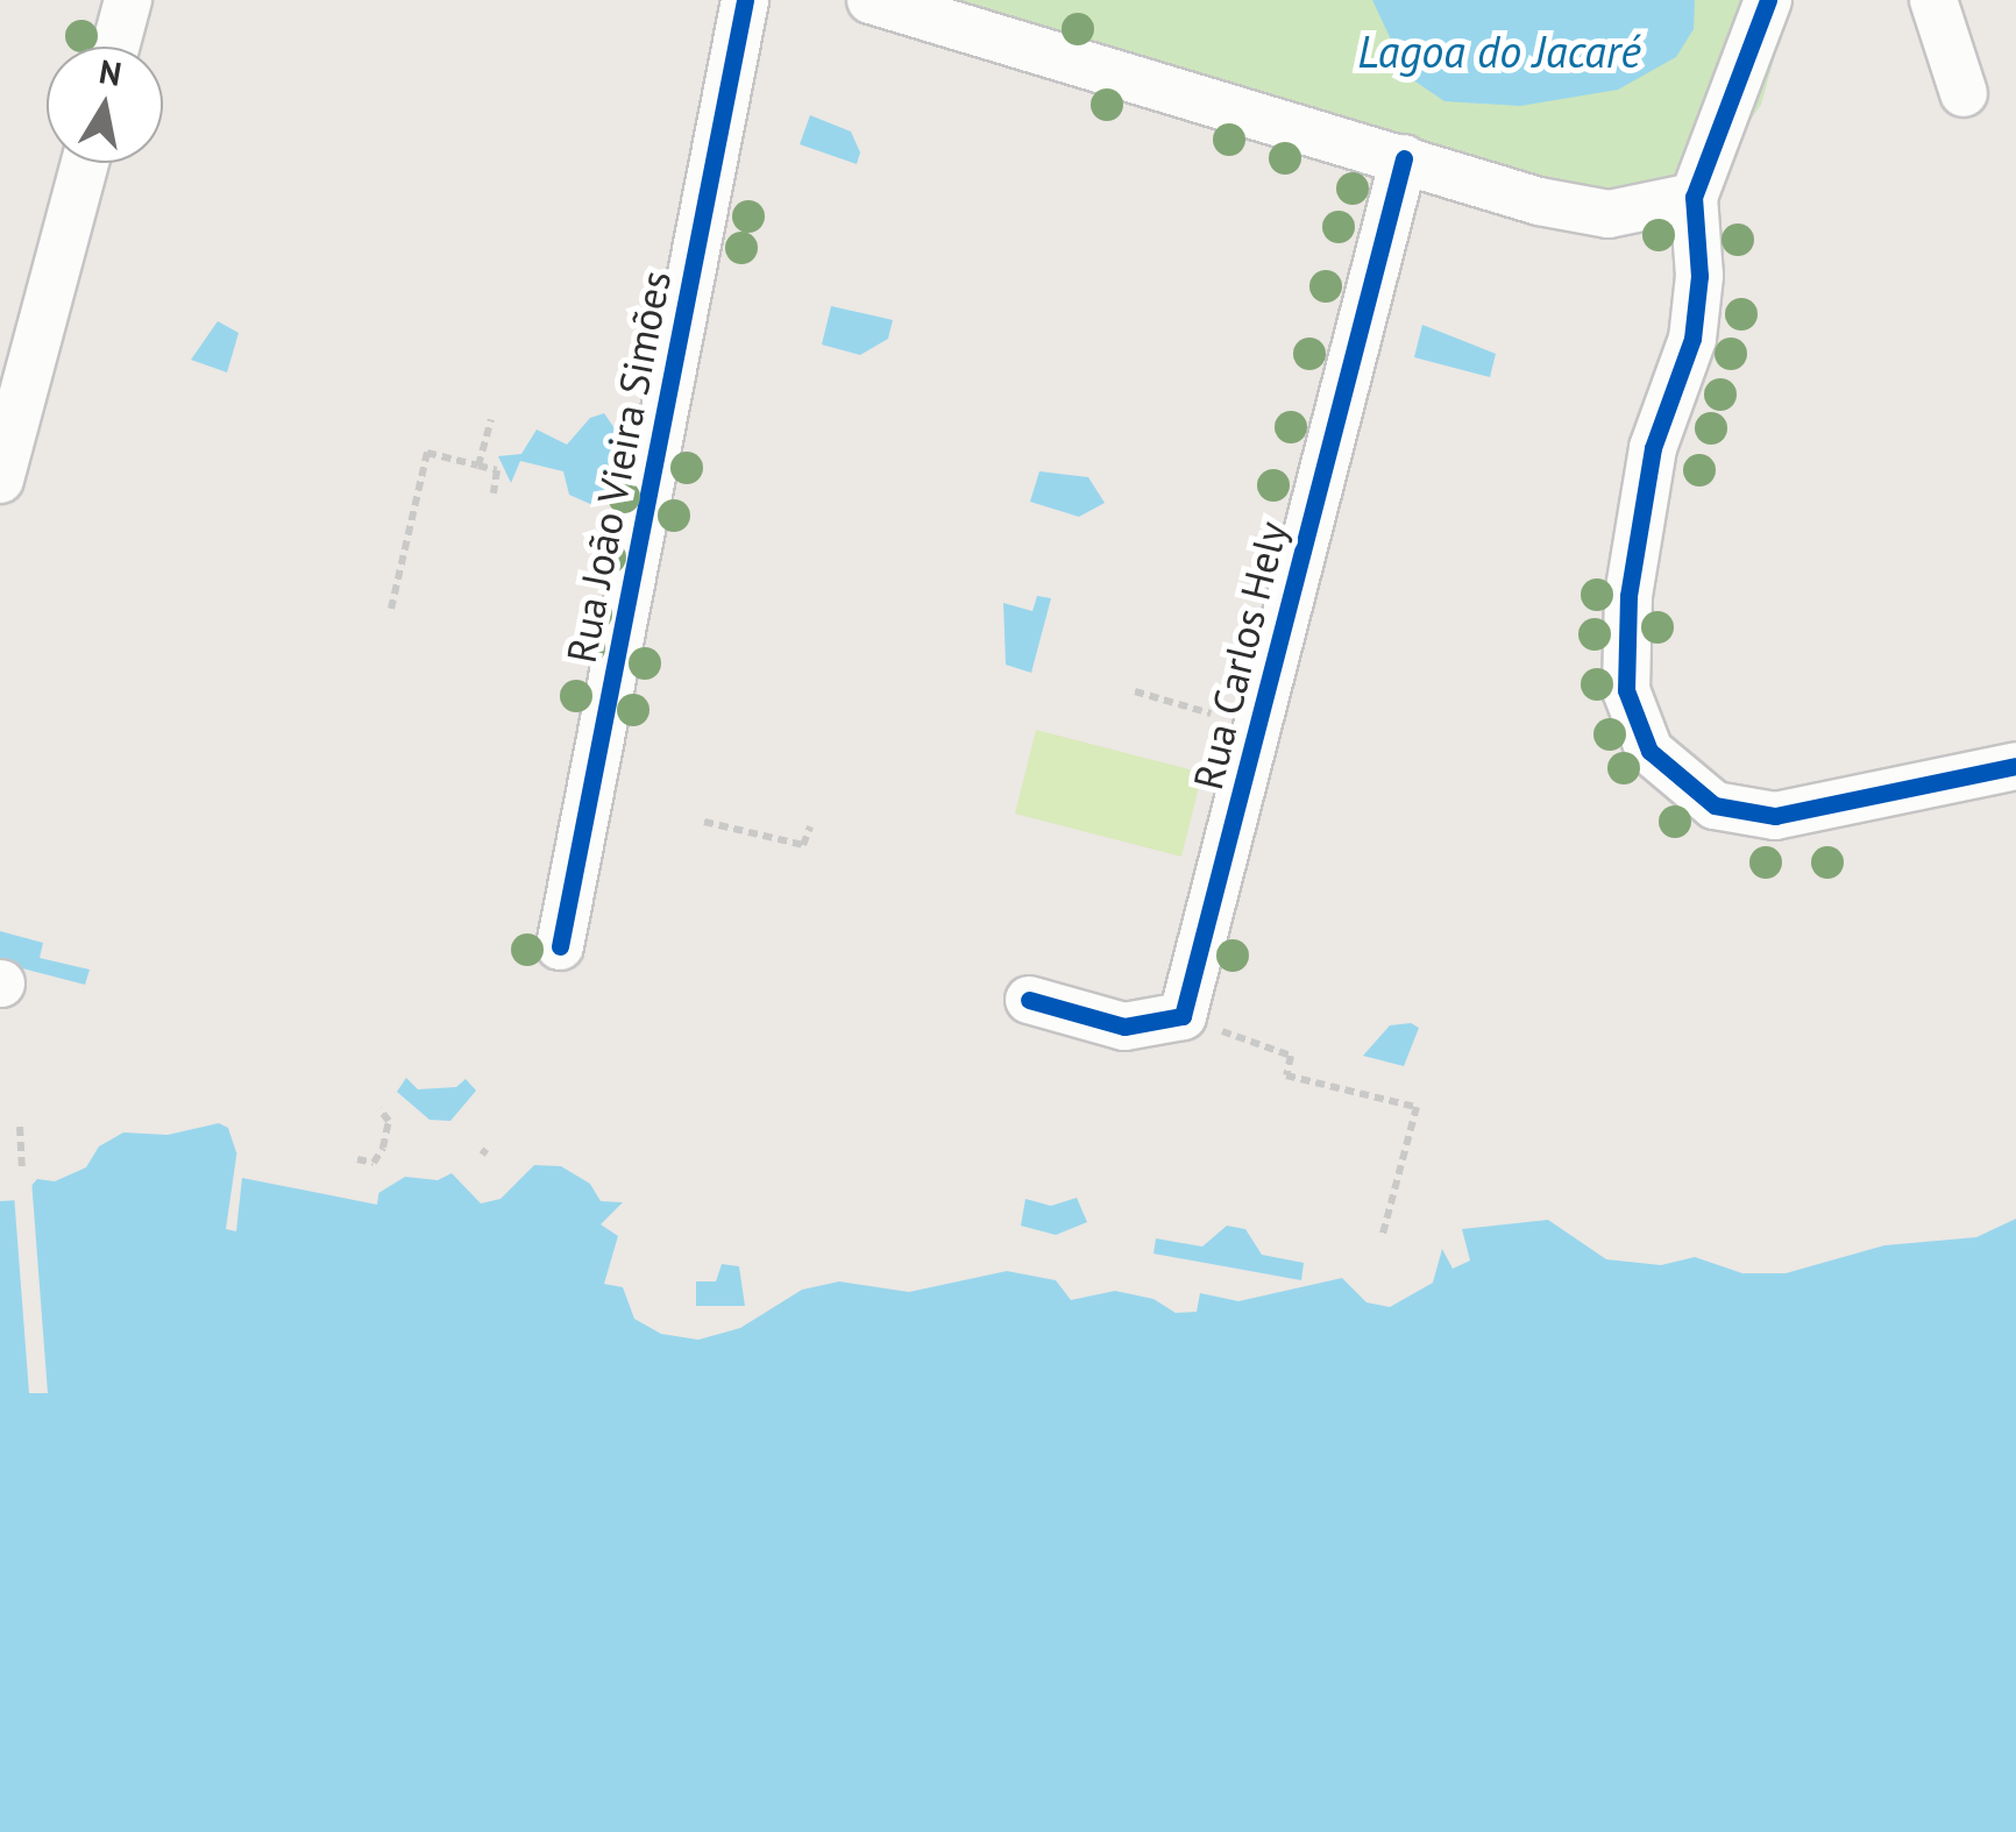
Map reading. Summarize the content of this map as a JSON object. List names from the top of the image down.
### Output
{
  "streets": {
    "street": ["Rua João Vieira Simões", "Rua Carlos Hely"]
  },
  "water": ["Lagoa do Jacaré"],
  "north": "top"
}
